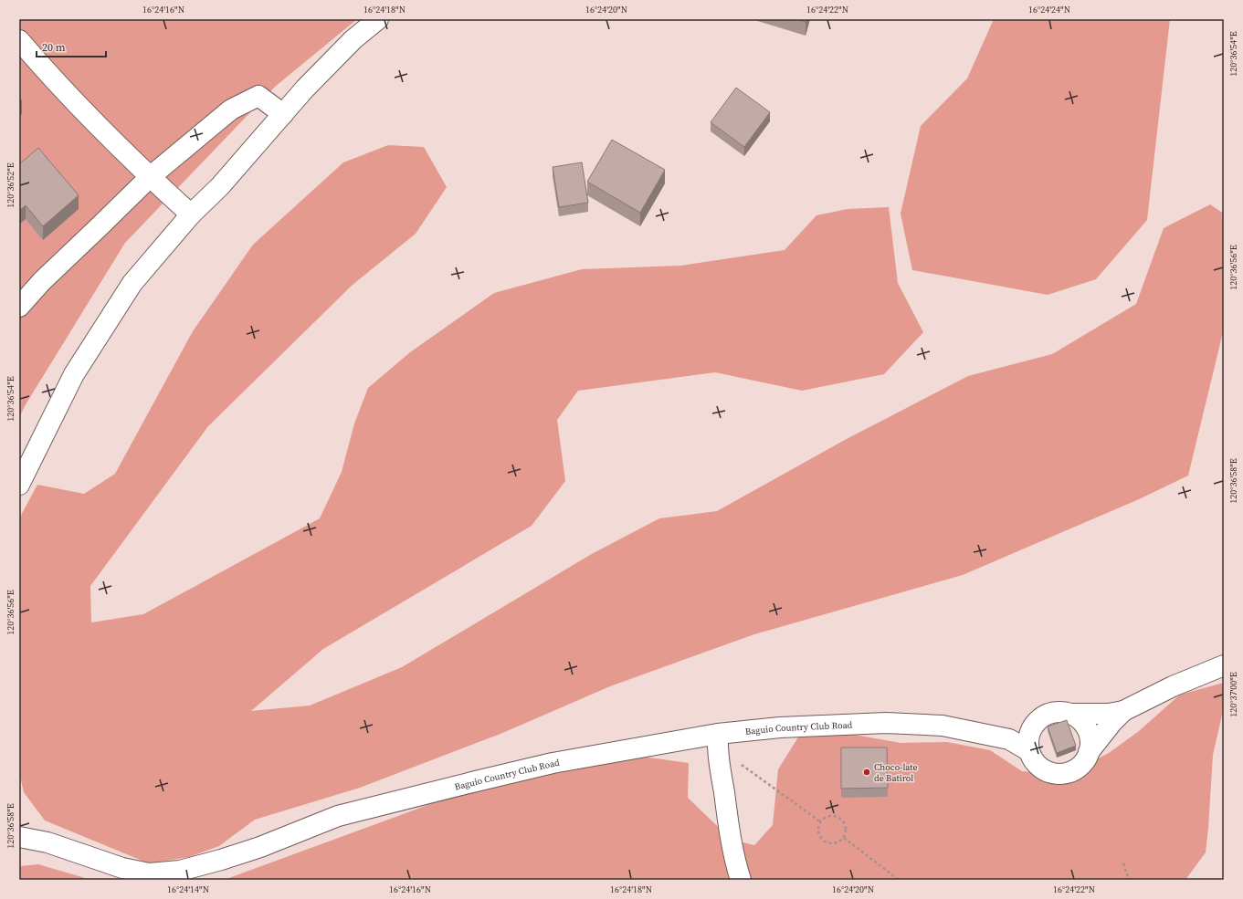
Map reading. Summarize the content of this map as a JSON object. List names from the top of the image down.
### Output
{
  "streets": {
    "street": ["Baguio Country Club Road"]
  },
  "places": ["Choco-late de Batirol"],
  "scale_bar": "20 m",
  "coordinates": [
    "16°24'16\"N",
    "16°24'18\"N",
    "16°24'20\"N",
    "16°24'22\"N",
    "16°24'24\"N",
    "120°36'54\"E",
    "120°36'52\"E",
    "120°36'56\"E",
    "120°36'58\"E",
    "120°37'00\"E",
    "16°24'14\"N"
  ]
}
